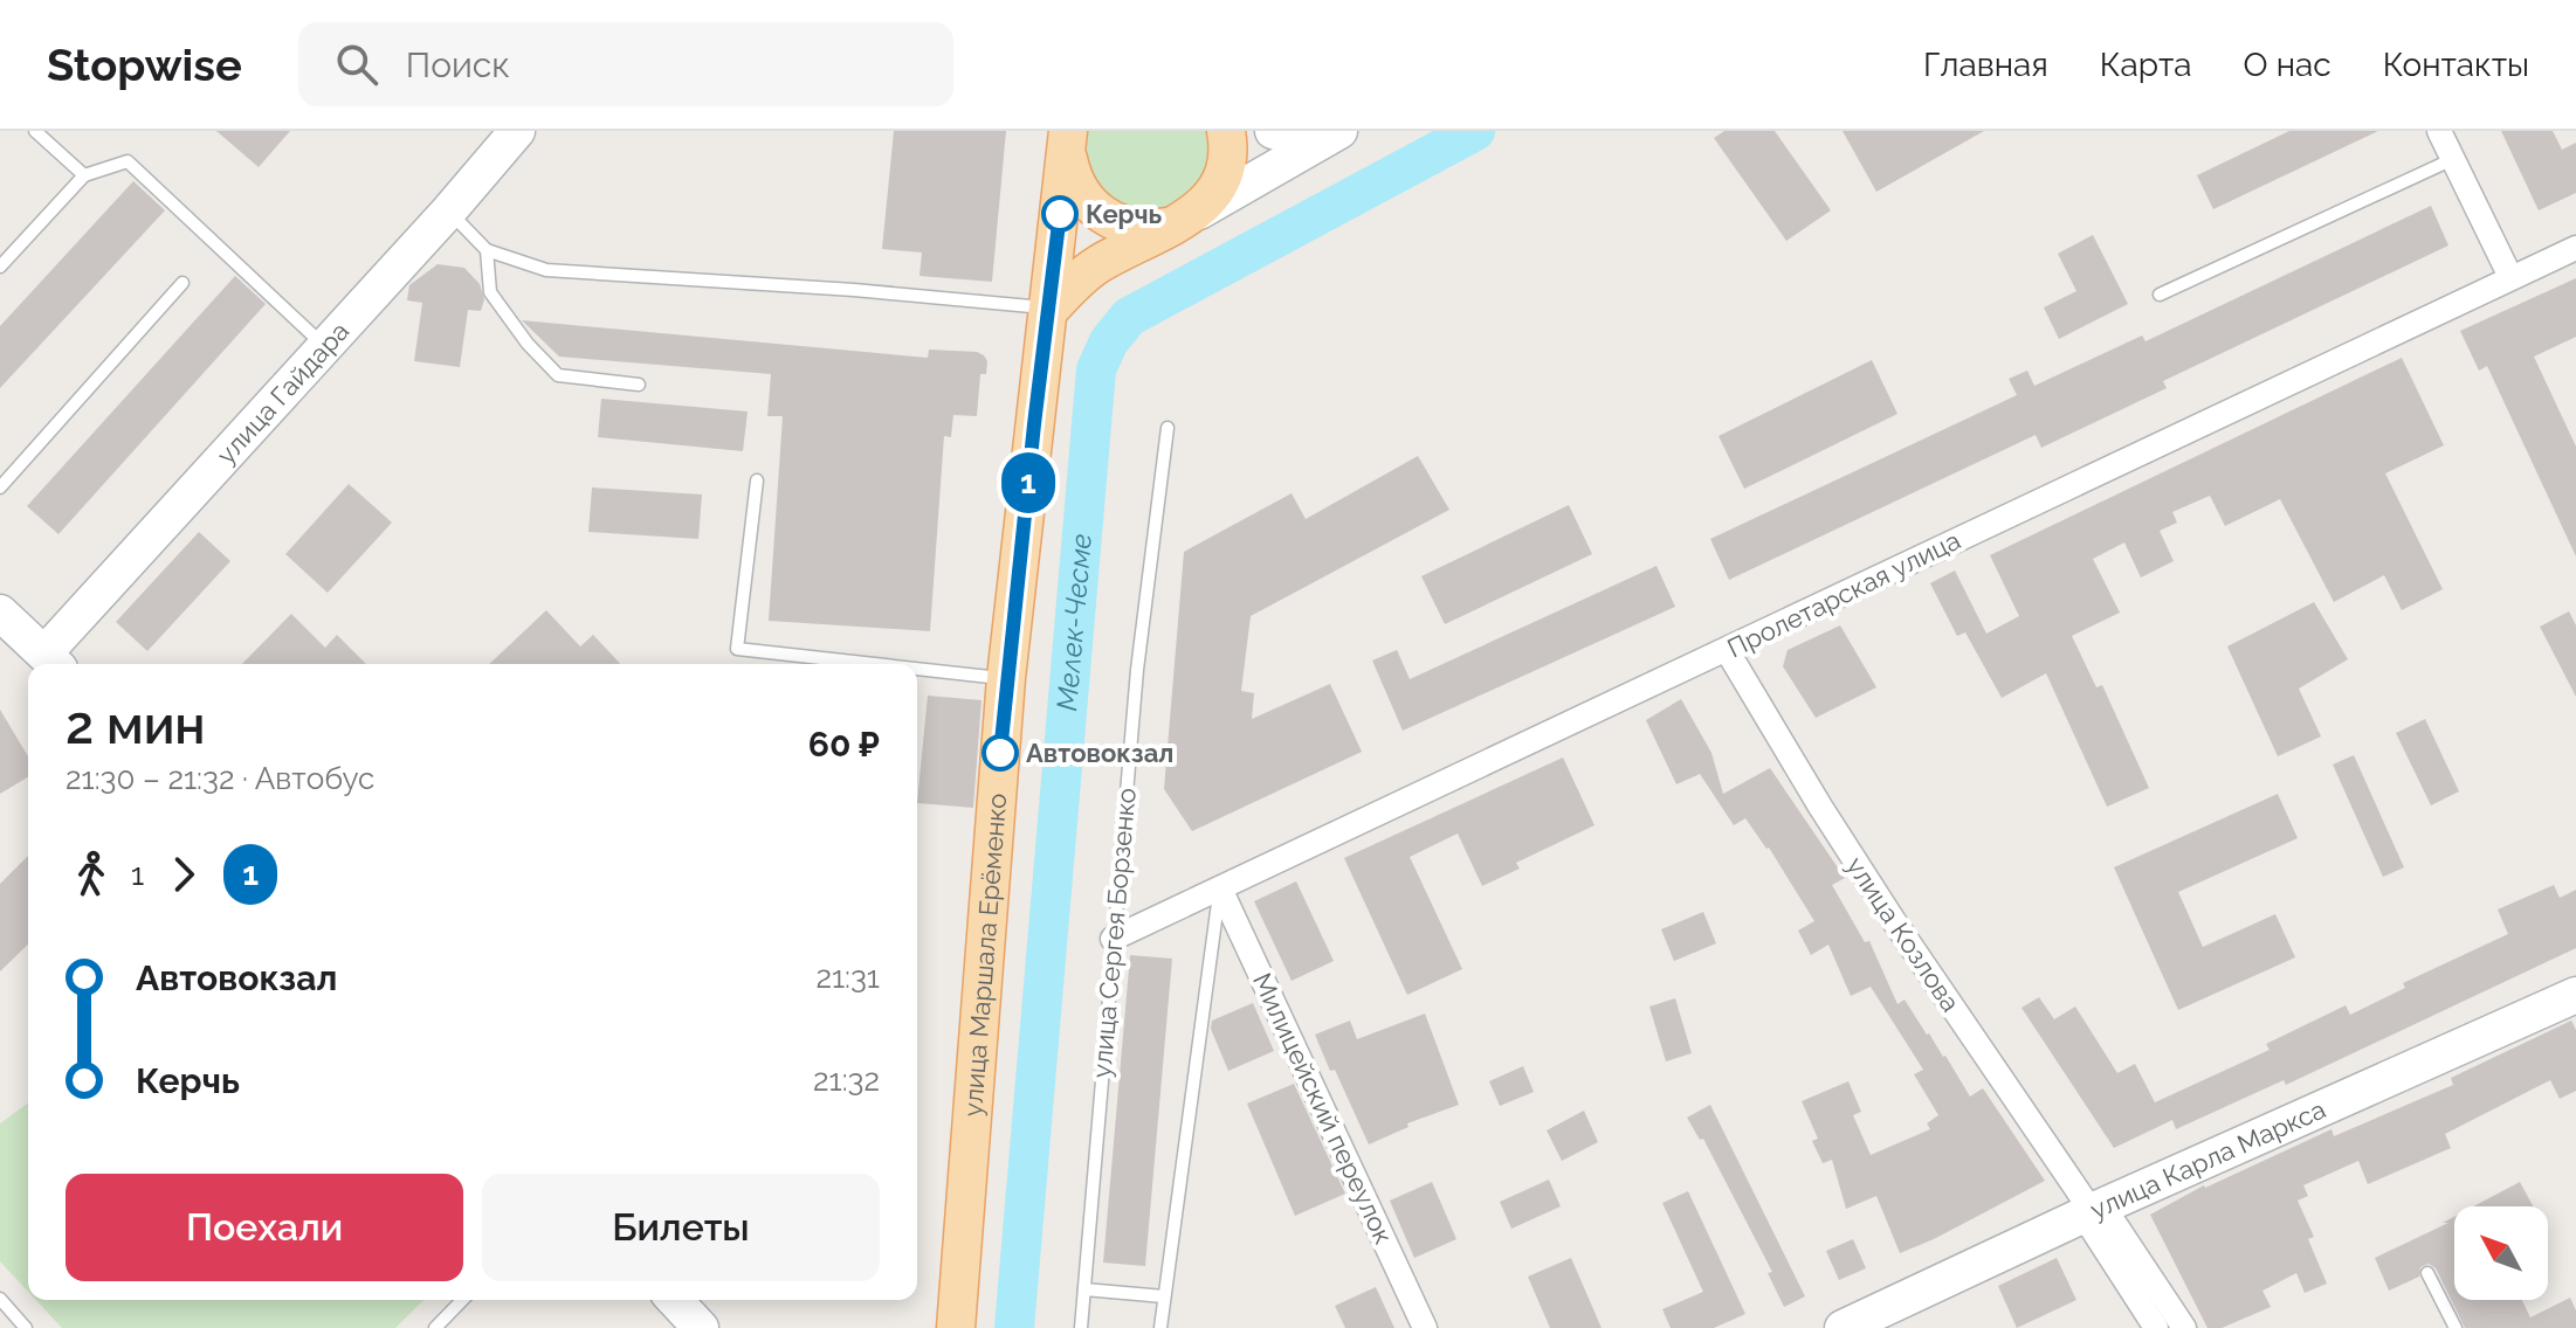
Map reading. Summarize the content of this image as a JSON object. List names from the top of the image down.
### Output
{
  "streets": {
    "main road": ["улица Гайдара", "улица Маршала Ерёменко", "улица Карла Маркса"],
    "street": ["Пролетарская улица", "улица Козлова", "Милицейский переулок"],
    "lane": ["улица Сергея Борзенко"]
  },
  "crossings": [
    ["Пролетарская улица", "улица Сергея Борзенко"],
    ["Пролетарская улица", "улица Козлова"],
    ["Пролетарская улица", "Милицейский переулок"],
    ["улица Козлова", "улица Карла Маркса"]
  ],
  "water": ["Мелек-Чесме"],
  "places": ["Керчь", "Автовокзал"],
  "lines": ["bus line 1"],
  "north": "top left",
  "page": {
    "header": "Stopwise",
    "search": "Поиск",
    "nav": [
      "Главная",
      "Карта",
      "О нас",
      "Контакты"
    ],
    "on_map": "1",
    "heading": ["2 мин", "21:30 – 21:32 · Автобус", "60 ₽"],
    "legs": ["1", "1"],
    "list": [
      {
        "name": "Автовокзал",
        "value": "21:31"
      },
      {
        "name": "Керчь",
        "value": "21:32"
      }
    ],
    "buttons": ["Поехали", "Билеты"]
  }
}
